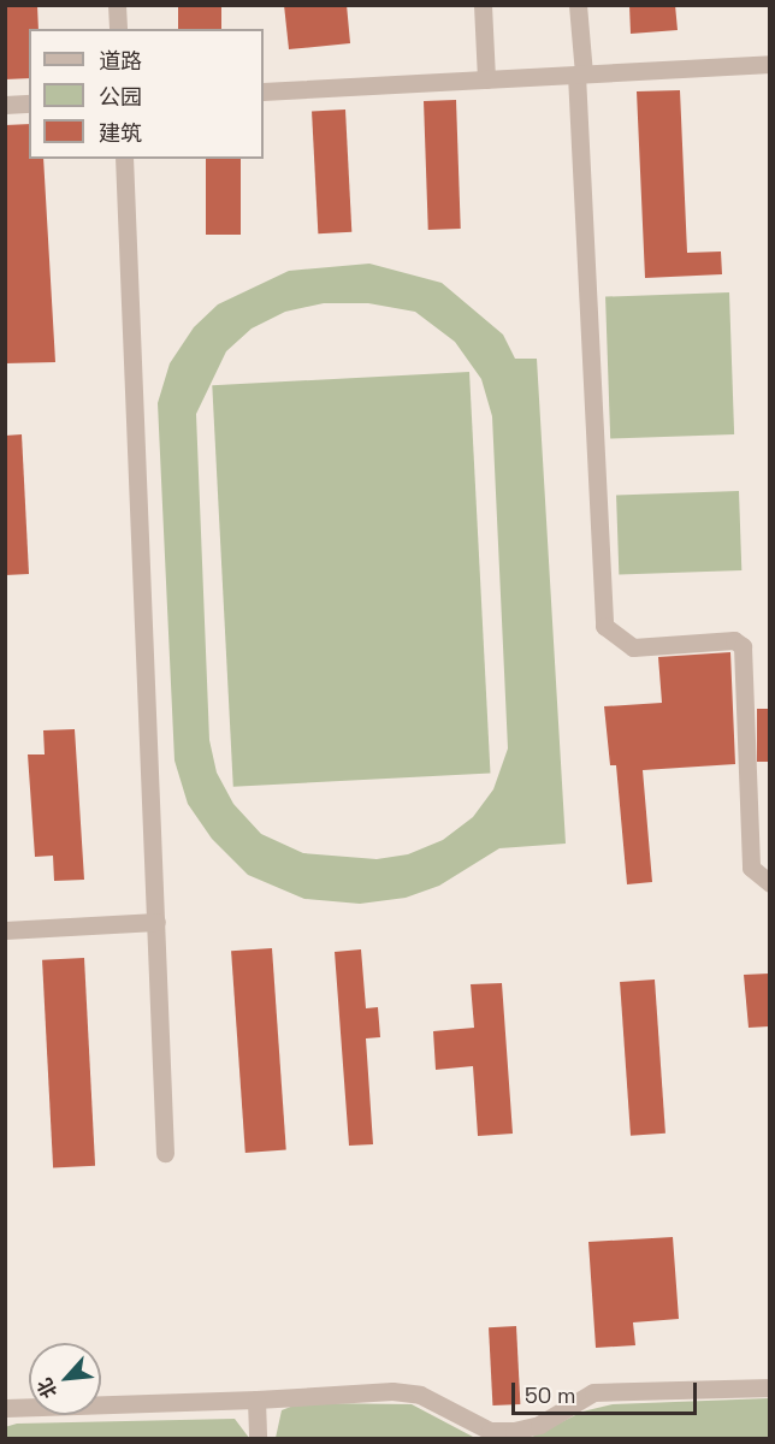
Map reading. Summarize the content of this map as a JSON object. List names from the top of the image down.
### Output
{
  "legend": ["道路", "公园", "建筑"],
  "scale_bar": "50 m",
  "north": "bottom left"
}
